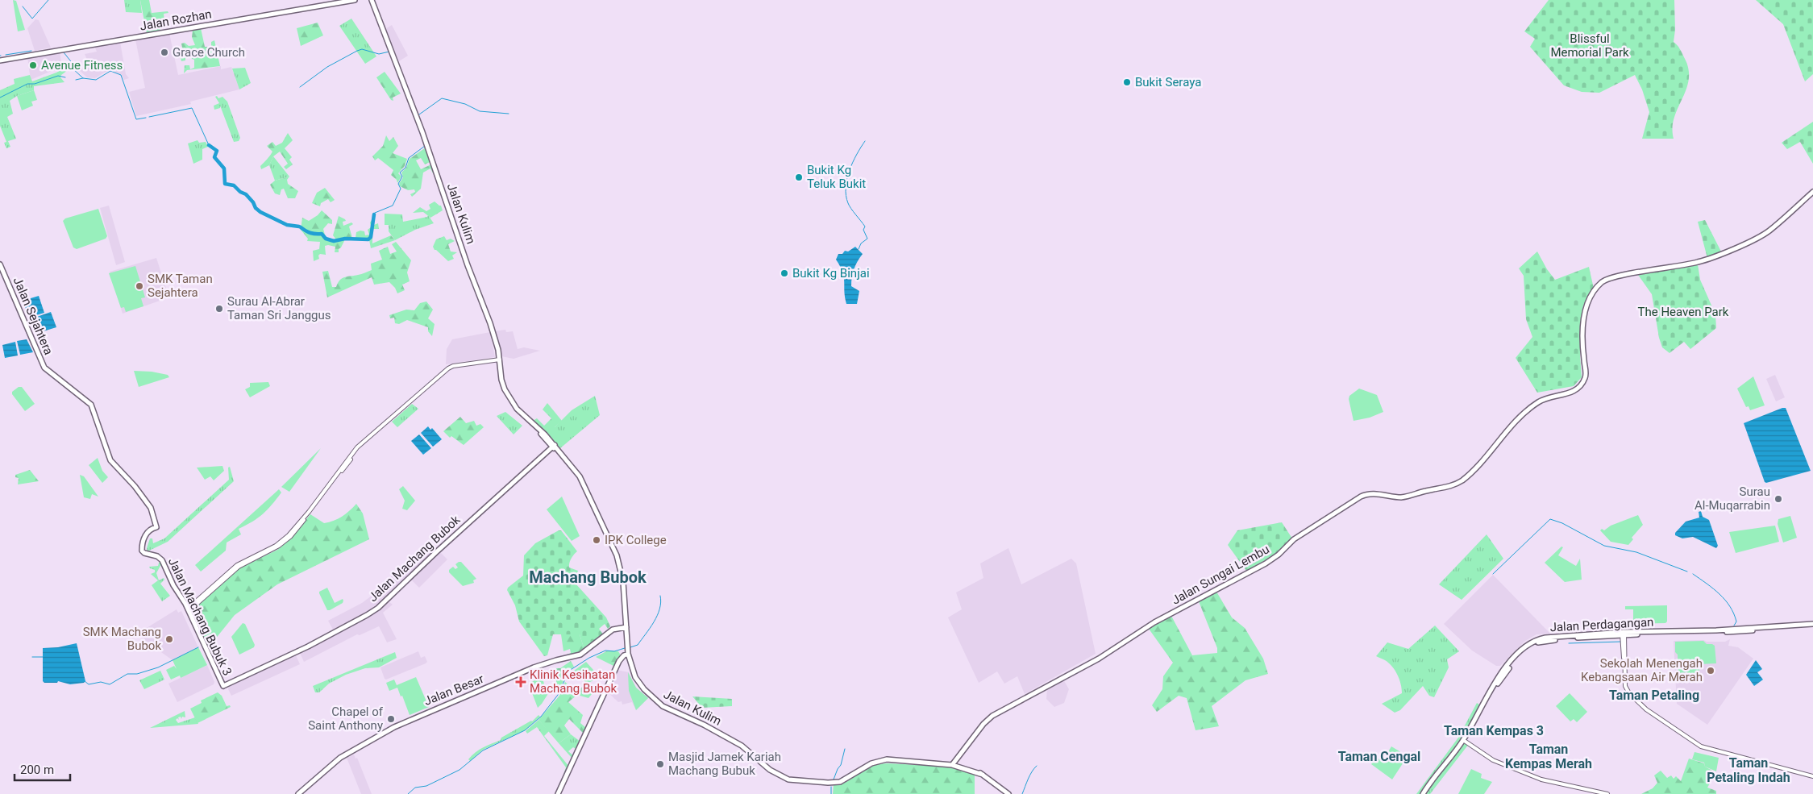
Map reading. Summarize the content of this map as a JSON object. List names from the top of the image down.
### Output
{
  "streets": {
    "main road": [
      "Jalan Rozhan",
      "Jalan Kulim",
      "Jalan Sejahtera",
      "Jalan Machang Bubok",
      "Jalan Sungai Lembu",
      "Jalan Machang Bubuk 3",
      "Jalan Perdagangan",
      "Jalan Besar"
    ]
  },
  "crossings": [
    ["Jalan Kulim", "Jalan Machang Bubok"],
    ["Jalan Kulim", "Jalan Sungai Lembu"],
    ["Jalan Kulim", "Jalan Besar"],
    ["Jalan Sejahtera", "Jalan Machang Bubuk 3"],
    ["Jalan Machang Bubok", "Jalan Machang Bubuk 3"]
  ],
  "districts": [
    "Machang Bubok",
    "Taman Petaling",
    "Taman Kempas 3",
    "Taman Kempas Merah",
    "Taman Cengal",
    "Taman Petaling Indah"
  ],
  "parks": ["Blissful Memorial Park", "The Heaven Park"],
  "places": {
    "other": [
      "Grace Church",
      "Avenue Fitness",
      "Bukit Seraya",
      "Bukit Kg Teluk Bukit",
      "Bukit Kg Binjai",
      "SMK Taman Sejahtera",
      "Surau Al-Abrar Taman Sri Janggus",
      "Surau Al-Muqarrabin",
      "IPK College",
      "SMK Machang Bubok",
      "Sekolah Menengah Kebangsaan Air Merah",
      "Chapel of Saint Anthony",
      "Masjid Jamek Kariah Machang Bubuk"
    ],
    "health": ["Klinik Kesihatan Machang Bubok"]
  },
  "scale_bar": "200 m"
}
